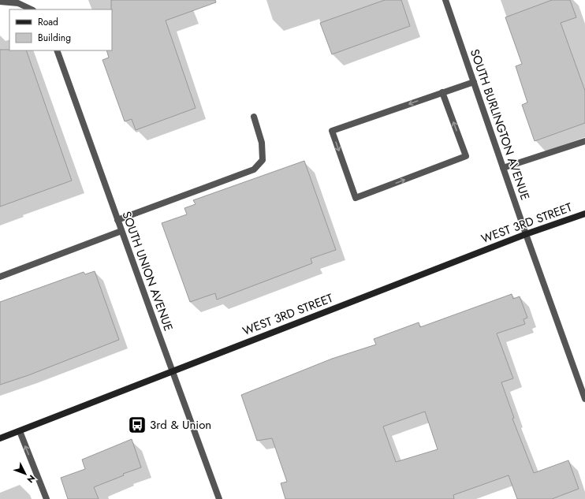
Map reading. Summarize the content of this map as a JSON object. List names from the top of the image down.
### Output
{
  "streets": {
    "main road": ["WEST 3RD STREET"],
    "street": ["SOUTH BURLINGTON AVENUE", "SOUTH UNION AVENUE"]
  },
  "crossings": [
    ["SOUTH BURLINGTON AVENUE", "WEST 3RD STREET"],
    ["WEST 3RD STREET", "SOUTH UNION AVENUE"]
  ],
  "places": {
    "bus stop": ["3rd & Union"]
  },
  "legend": ["Road", "Building"],
  "north": "bottom right"
}
